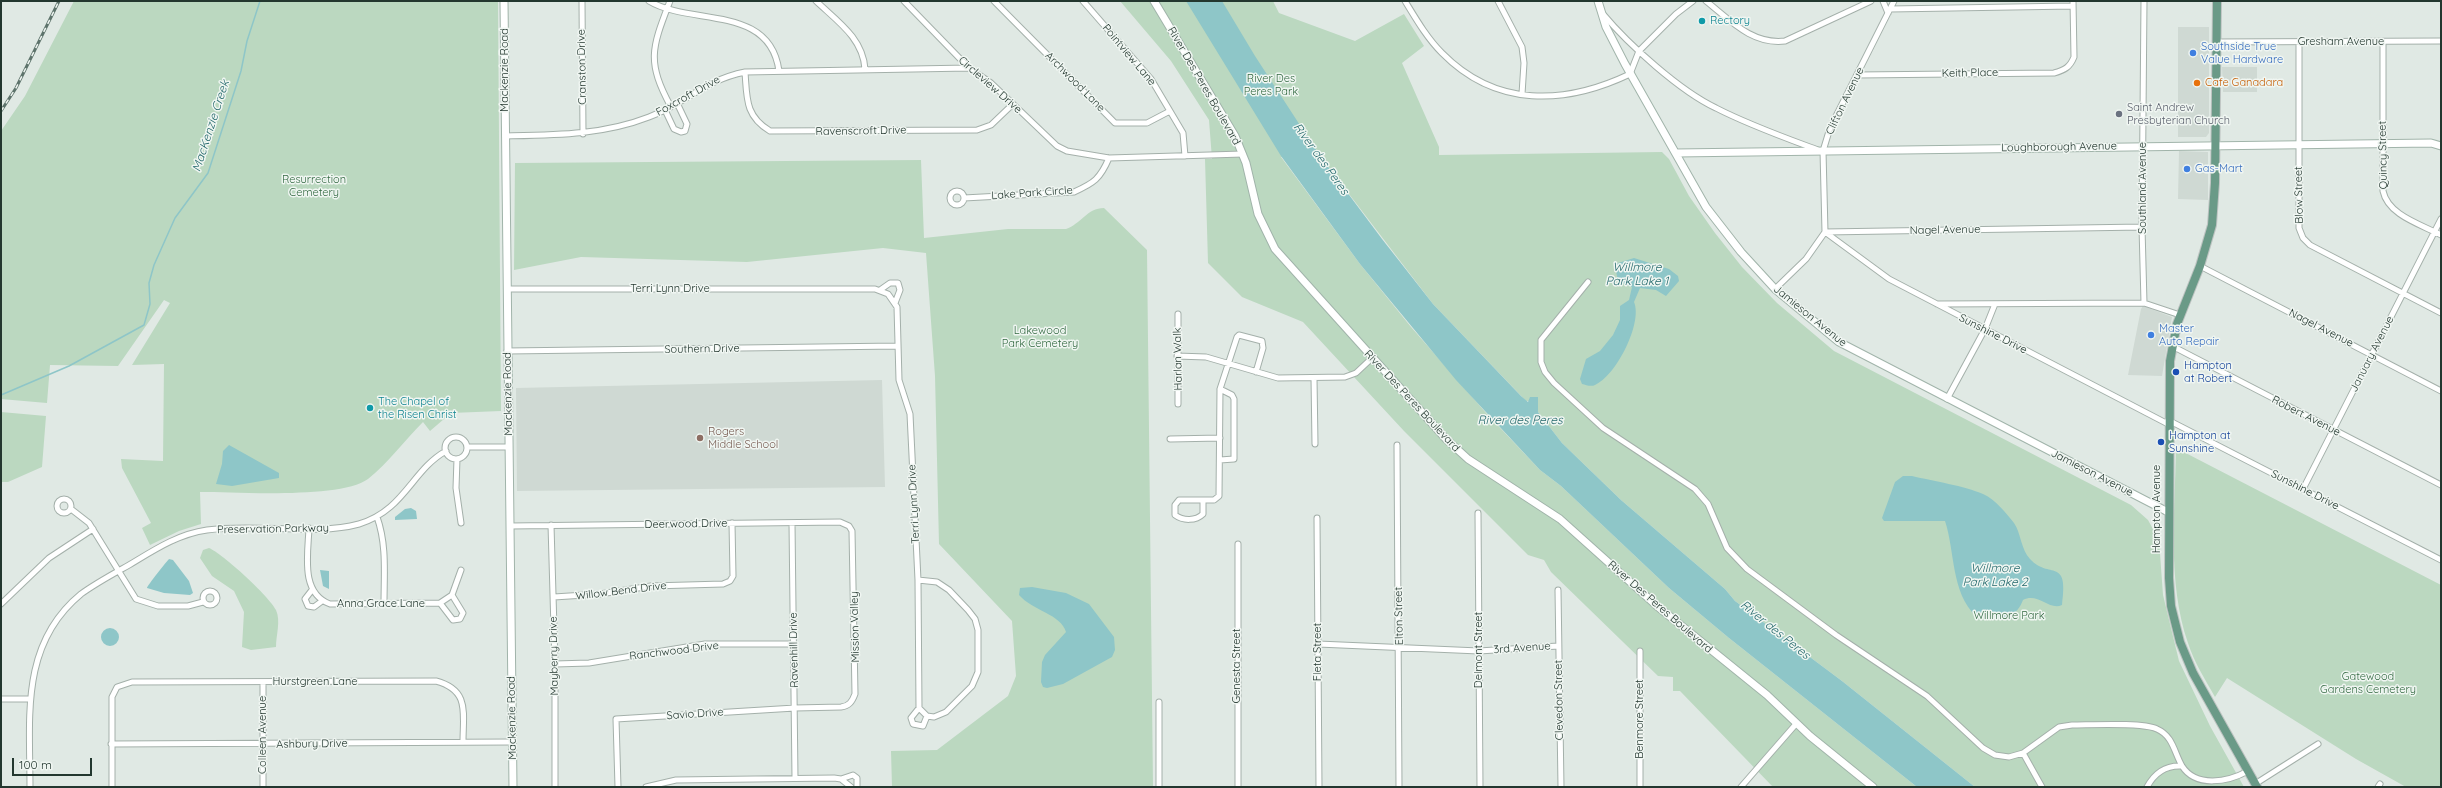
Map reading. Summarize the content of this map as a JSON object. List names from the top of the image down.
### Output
{
  "streets": {
    "main road": [
      "Mackenzie Road",
      "River Des Peres Boulevard",
      "Loughborough Avenue",
      "Jamieson Avenue",
      "Hampton Avenue"
    ],
    "street": [
      "Gresham Avenue",
      "Pointview Lane",
      "Cranston Drive",
      "Keith Place",
      "Archwood Lane",
      "Circleview Drive",
      "Foxcroft Drive",
      "Clifton Avenue",
      "Ravenscroft Drive",
      "Quincy Street",
      "Southland Avenue",
      "Lake Park Circle",
      "Blow Street",
      "Nagel Avenue",
      "Terri Lynn Drive",
      "Sunshine Drive",
      "Southern Drive",
      "January Avenue",
      "Harlan Walk",
      "Robert Avenue",
      "Deerwood Drive",
      "Preservation Parkway",
      "Willow Bend Drive",
      "Anna Grace Lane",
      "Elton Street",
      "Mission Valley",
      "3rd Avenue",
      "Ravenhill Drive",
      "Delmont Street",
      "Ranchwood Drive",
      "Fleta Street",
      "Mayberry Drive",
      "Genesta Street",
      "Hurstgreen Lane",
      "Clevedon Street",
      "Savio Drive",
      "Benmore Street",
      "Colleen Avenue",
      "Ashbury Drive"
    ]
  },
  "crossings": [
    ["Gresham Avenue", "Quincy Street"],
    ["Gresham Avenue", "Blow Street"],
    ["Gresham Avenue", "Hampton Avenue"],
    ["Pointview Lane", "Archwood Lane"],
    ["Cranston Drive", "Foxcroft Drive"],
    ["Mackenzie Road", "Foxcroft Drive"],
    ["Mackenzie Road", "Terri Lynn Drive"],
    ["Mackenzie Road", "Southern Drive"],
    ["Mackenzie Road", "Deerwood Drive"],
    ["Mackenzie Road", "Preservation Parkway"],
    ["Mackenzie Road", "Ashbury Drive"],
    ["Keith Place", "Clifton Avenue"],
    ["Circleview Drive", "Foxcroft Drive"],
    ["Circleview Drive", "Ravenscroft Drive"],
    ["Circleview Drive", "Lake Park Circle"],
    ["Foxcroft Drive", "Ravenscroft Drive"],
    ["Clifton Avenue", "Loughborough Avenue"],
    ["Clifton Avenue", "Nagel Avenue"],
    ["Clifton Avenue", "Sunshine Drive"],
    ["Loughborough Avenue", "Quincy Street"],
    ["Loughborough Avenue", "Southland Avenue"],
    ["Loughborough Avenue", "Blow Street"],
    ["Loughborough Avenue", "Jamieson Avenue"],
    ["Loughborough Avenue", "Hampton Avenue"],
    ["Quincy Street", "January Avenue"],
    ["Southland Avenue", "Nagel Avenue"],
    ["Blow Street", "January Avenue"],
    ["Nagel Avenue", "Sunshine Drive"],
    ["Nagel Avenue", "January Avenue"],
    ["Nagel Avenue", "Hampton Avenue"],
    ["Terri Lynn Drive", "Southern Drive"],
    ["Jamieson Avenue", "Hampton Avenue"],
    ["Sunshine Drive", "January Avenue"],
    ["Sunshine Drive", "Hampton Avenue"],
    ["January Avenue", "Robert Avenue"],
    ["Robert Avenue", "Hampton Avenue"],
    ["Deerwood Drive", "Willow Bend Drive"],
    ["Deerwood Drive", "Mission Valley"],
    ["Deerwood Drive", "Ravenhill Drive"],
    ["Deerwood Drive", "Mayberry Drive"],
    ["Preservation Parkway", "Anna Grace Lane"],
    ["Willow Bend Drive", "Mayberry Drive"],
    ["Elton Street", "3rd Avenue"],
    ["Mission Valley", "Savio Drive"],
    ["3rd Avenue", "Delmont Street"],
    ["3rd Avenue", "Fleta Street"],
    ["3rd Avenue", "Clevedon Street"],
    ["Ravenhill Drive", "Ranchwood Drive"],
    ["Ravenhill Drive", "Savio Drive"],
    ["Ranchwood Drive", "Mayberry Drive"],
    ["Hurstgreen Lane", "Colleen Avenue"],
    ["Hurstgreen Lane", "Ashbury Drive"],
    ["Colleen Avenue", "Ashbury Drive"]
  ],
  "water": [
    "MacKenzie Creek",
    "River des Peres",
    "Willmore Park Lake 1",
    "Willmore Park Lake 2"
  ],
  "parks": [
    "River Des Peres Park",
    "Resurrection Cemetery",
    "Lakewood Park Cemetery",
    "Willmore Park",
    "Gatewood Gardens Cemetery"
  ],
  "places": [
    "Rectory",
    "Southside True Value Hardware",
    "Cafe Ganadara",
    "Saint Andrew Presbyterian Church",
    "Gas-Mart",
    "Master Auto Repair",
    "Hampton at Robert",
    "The Chapel of the Risen Christ",
    "Rogers Middle School",
    "Hampton at Sunshine"
  ],
  "scale_bar": "100 m"
}
